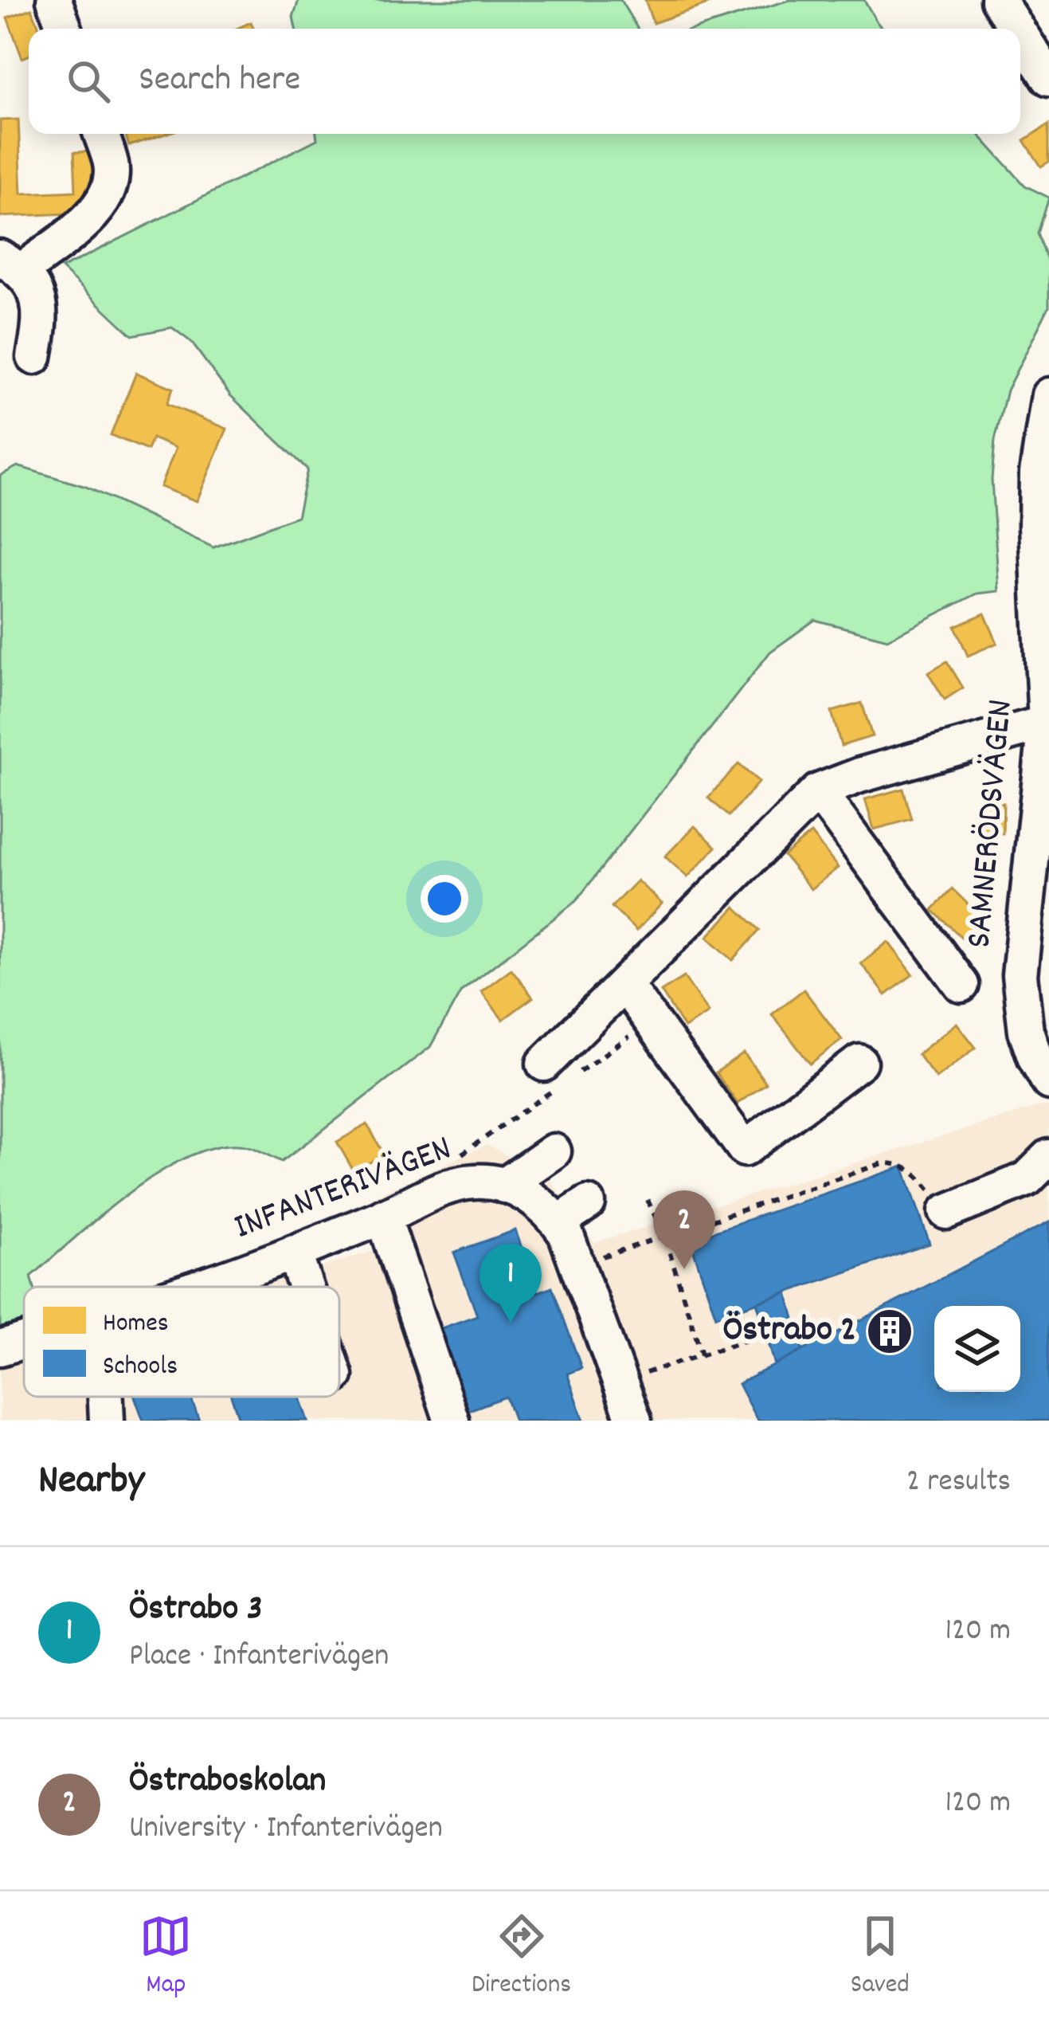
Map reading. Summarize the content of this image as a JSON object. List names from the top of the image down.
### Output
{
  "streets": {
    "street": ["SAMNERÖDSVÄGEN", "INFANTERIVÄGEN"]
  },
  "places": {
    "building": ["Östrabo 2"]
  },
  "legend": ["Homes", "Schools"],
  "page": {
    "search": "Search here",
    "pins": ["2", "1"],
    "heading": ["Nearby", "2 results"],
    "list": [
      {
        "mark": "1",
        "name": "Östrabo 3",
        "note": "Place · Infanterivägen",
        "value": "120 m"
      },
      {
        "mark": "2",
        "name": "Östraboskolan",
        "note": "University · Infanterivägen",
        "value": "120 m"
      }
    ],
    "nav": ["Map", "Directions", "Saved"]
  }
}
